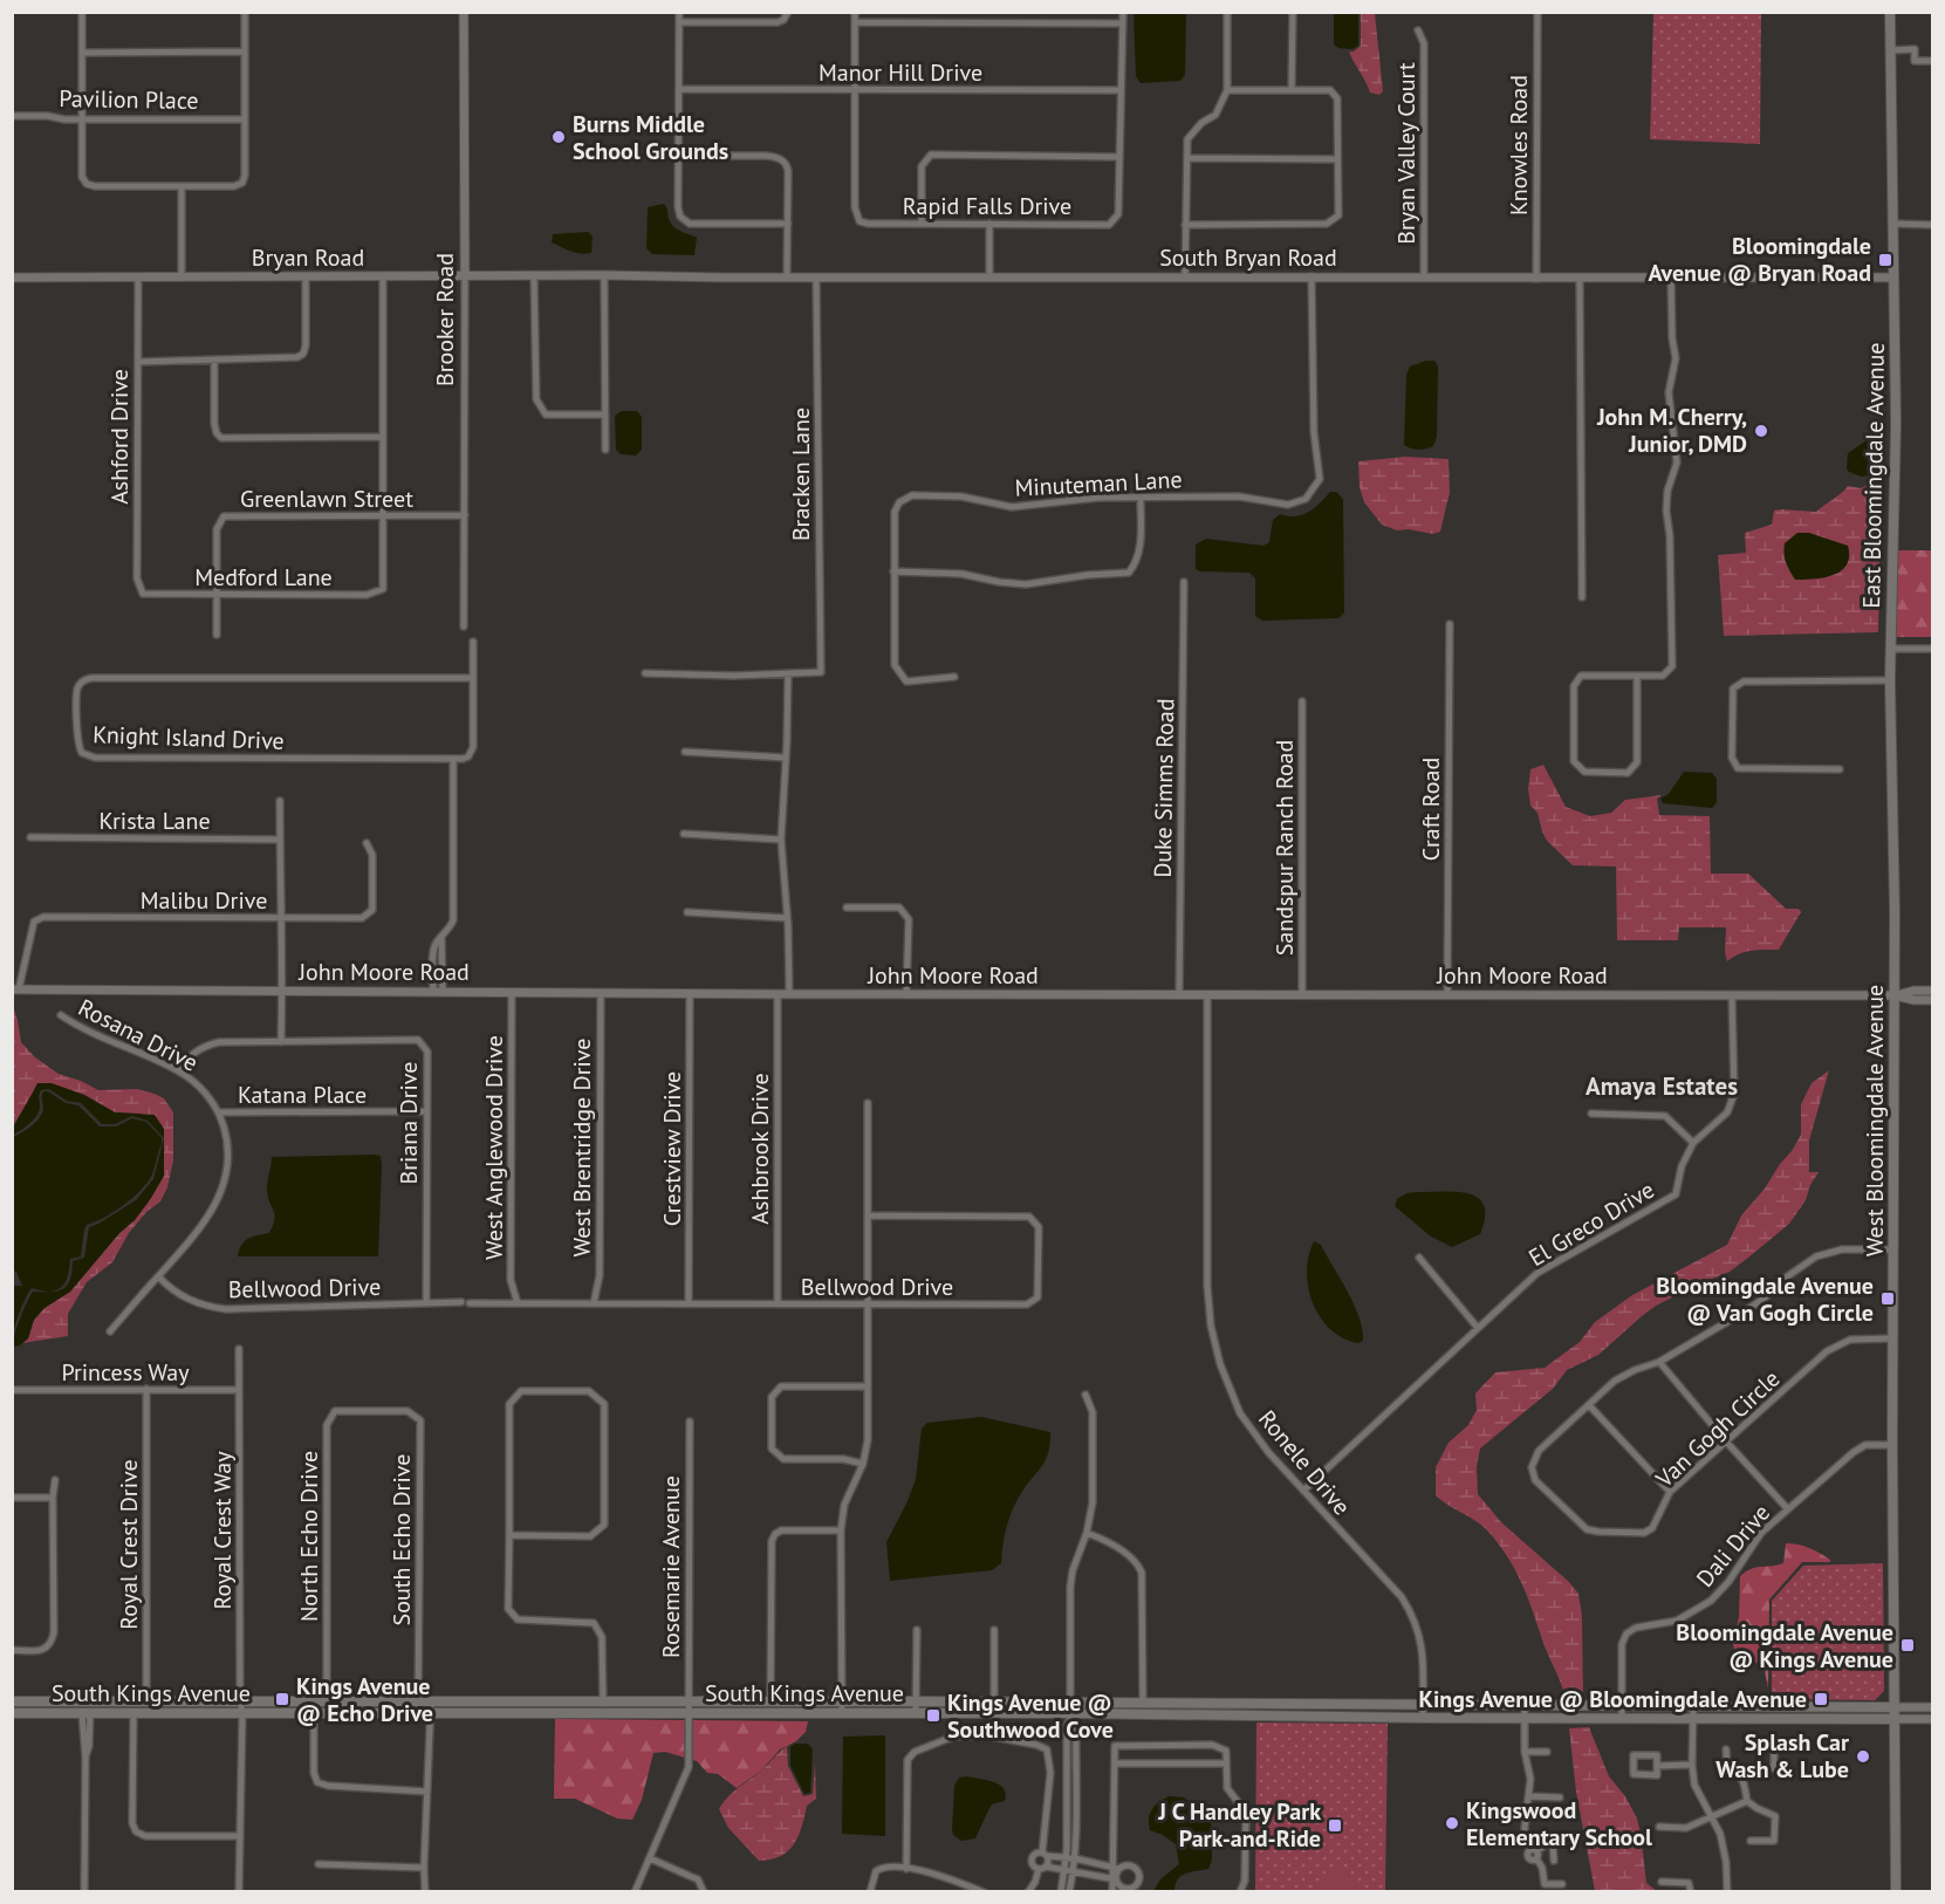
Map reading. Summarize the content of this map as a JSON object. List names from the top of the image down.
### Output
{
  "streets": {
    "main road": ["East Bloomingdale Avenue", "West Bloomingdale Avenue", "South Kings Avenue"],
    "street": [
      "Manor Hill Drive",
      "Pavilion Place",
      "Knowles Road",
      "Bryan Valley Court",
      "Rapid Falls Drive",
      "Bryan Road",
      "South Bryan Road",
      "Brooker Road",
      "Ashford Drive",
      "Bracken Lane",
      "Minuteman Lane",
      "Greenlawn Street",
      "Medford Lane",
      "Knight Island Drive",
      "Duke Simms Road",
      "Craft Road",
      "Krista Lane",
      "Sandspur Ranch Road",
      "Malibu Drive",
      "John Moore Road",
      "Rosana Drive",
      "Katana Place",
      "Briana Drive",
      "West Anglewood Drive",
      "West Brentridge Drive",
      "Crestview Drive",
      "Ashbrook Drive",
      "El Greco Drive",
      "Bellwood Drive",
      "Princess Way",
      "Van Gogh Circle",
      "Ronele Drive",
      "Royal Crest Way",
      "North Echo Drive",
      "South Echo Drive",
      "Royal Crest Drive",
      "Dali Drive",
      "Rosemarie Avenue"
    ]
  },
  "crossings": [
    ["Manor Hill Drive", "Rapid Falls Drive"],
    ["Knowles Road", "South Bryan Road"],
    ["Bryan Valley Court", "South Bryan Road"],
    ["Bryan Road", "South Bryan Road"],
    ["Bryan Road", "Brooker Road"],
    ["Bryan Road", "Ashford Drive"],
    ["South Bryan Road", "Bracken Lane"],
    ["South Bryan Road", "East Bloomingdale Avenue"],
    ["South Bryan Road", "Minuteman Lane"],
    ["Brooker Road", "Greenlawn Street"],
    ["Ashford Drive", "Medford Lane"],
    ["East Bloomingdale Avenue", "West Bloomingdale Avenue"],
    ["Greenlawn Street", "Medford Lane"],
    ["Duke Simms Road", "John Moore Road"],
    ["Craft Road", "John Moore Road"],
    ["Sandspur Ranch Road", "John Moore Road"],
    ["Malibu Drive", "John Moore Road"],
    ["John Moore Road", "West Bloomingdale Avenue"],
    ["John Moore Road", "West Anglewood Drive"],
    ["John Moore Road", "West Brentridge Drive"],
    ["John Moore Road", "Crestview Drive"],
    ["John Moore Road", "Ashbrook Drive"],
    ["John Moore Road", "El Greco Drive"],
    ["John Moore Road", "Ronele Drive"],
    ["Rosana Drive", "Katana Place"],
    ["Rosana Drive", "Briana Drive"],
    ["Rosana Drive", "Bellwood Drive"],
    ["Katana Place", "Briana Drive"],
    ["West Bloomingdale Avenue", "Van Gogh Circle"],
    ["West Bloomingdale Avenue", "Dali Drive"],
    ["West Bloomingdale Avenue", "South Kings Avenue"],
    ["Briana Drive", "Bellwood Drive"],
    ["West Anglewood Drive", "Bellwood Drive"],
    ["West Brentridge Drive", "Bellwood Drive"],
    ["Crestview Drive", "Bellwood Drive"],
    ["Ashbrook Drive", "Bellwood Drive"],
    ["El Greco Drive", "Ronele Drive"],
    ["Princess Way", "Royal Crest Way"],
    ["Princess Way", "Royal Crest Drive"],
    ["Ronele Drive", "South Kings Avenue"],
    ["Royal Crest Way", "South Kings Avenue"],
    ["North Echo Drive", "South Echo Drive"],
    ["North Echo Drive", "South Kings Avenue"],
    ["South Echo Drive", "South Kings Avenue"],
    ["Royal Crest Drive", "South Kings Avenue"],
    ["Dali Drive", "South Kings Avenue"],
    ["Rosemarie Avenue", "South Kings Avenue"]
  ],
  "districts": ["Amaya Estates"],
  "places": {
    "other": [
      "Burns Middle School Grounds",
      "John M. Cherry, Junior, DMD",
      "Splash Car Wash & Lube",
      "Kingswood Elementary School"
    ],
    "transit": [
      "Bloomingdale Avenue @ Bryan Road",
      "Bloomingdale Avenue @ Van Gogh Circle",
      "Bloomingdale Avenue @ Kings Avenue",
      "Kings Avenue @ Echo Drive",
      "Kings Avenue @ Bloomingdale Avenue",
      "Kings Avenue @ Southwood Cove",
      "J C Handley Park Park-and-Ride"
    ]
  }
}
